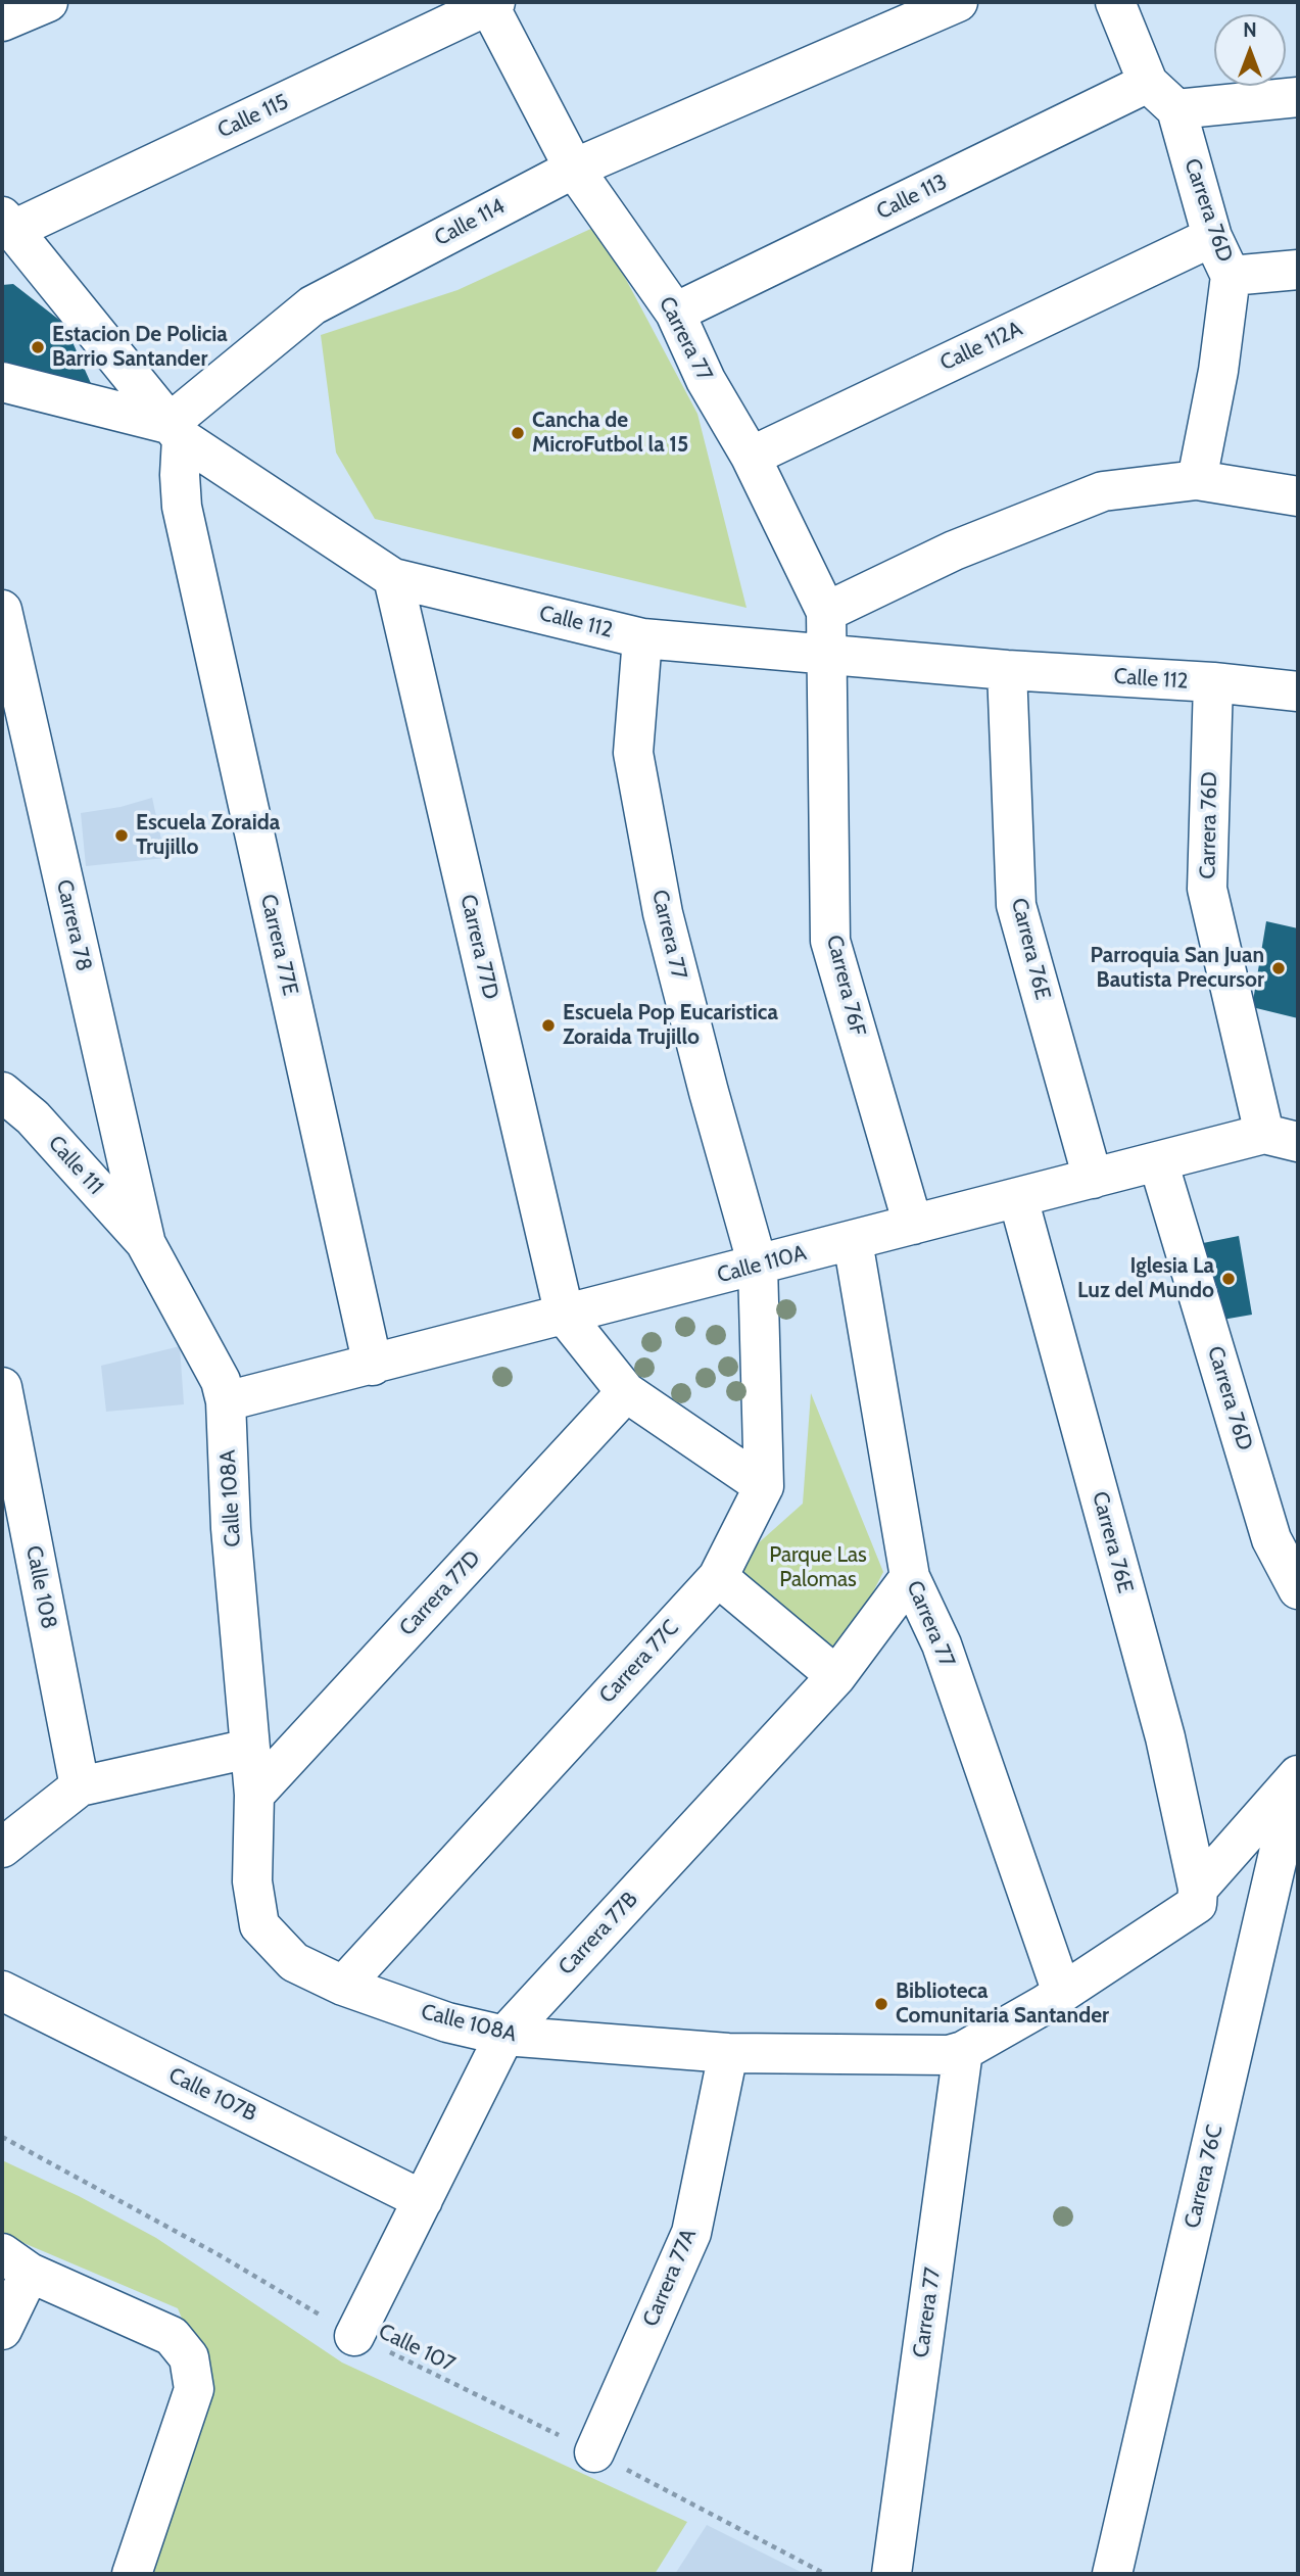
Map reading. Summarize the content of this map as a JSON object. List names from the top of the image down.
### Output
{
  "streets": {
    "street": [
      "Calle 115",
      "Calle 113",
      "Carrera 76D",
      "Calle 114",
      "Carrera 77",
      "Calle 112A",
      "Calle 112",
      "Carrera 78",
      "Carrera 77E",
      "Carrera 77D",
      "Carrera 76E",
      "Carrera 76F",
      "Calle 111",
      "Calle 110A",
      "Calle 108A",
      "Calle 108",
      "Carrera 77C",
      "Carrera 77B",
      "Calle 107B",
      "Carrera 76C",
      "Carrera 77A"
    ],
    "path": ["Calle 107"]
  },
  "crossings": [
    ["Calle 115", "Carrera 77"],
    ["Calle 115", "Calle 112"],
    ["Calle 113", "Carrera 77"],
    ["Carrera 76D", "Calle 112A"],
    ["Carrera 76D", "Calle 112"],
    ["Carrera 76D", "Calle 110A"],
    ["Calle 114", "Carrera 77"],
    ["Calle 114", "Calle 112"],
    ["Calle 114", "Carrera 77E"],
    ["Carrera 77", "Calle 112A"],
    ["Carrera 77", "Calle 112"],
    ["Carrera 77", "Carrera 76F"],
    ["Carrera 77", "Calle 110A"],
    ["Carrera 77", "Calle 108A"],
    ["Carrera 77", "Carrera 77C"],
    ["Carrera 77", "Carrera 77B"],
    ["Calle 112", "Carrera 77E"],
    ["Calle 112", "Carrera 77D"],
    ["Calle 112", "Carrera 76E"],
    ["Calle 112", "Carrera 76F"],
    ["Carrera 78", "Calle 111"],
    ["Carrera 78", "Calle 108A"],
    ["Carrera 77E", "Calle 110A"],
    ["Carrera 77D", "Calle 110A"],
    ["Carrera 77D", "Calle 108A"],
    ["Carrera 76E", "Calle 110A"],
    ["Carrera 76E", "Calle 108A"],
    ["Carrera 76F", "Calle 110A"],
    ["Calle 111", "Calle 108A"],
    ["Calle 110A", "Calle 108A"],
    ["Calle 110A", "Carrera 77C"],
    ["Calle 108A", "Carrera 77C"],
    ["Calle 108A", "Carrera 77B"],
    ["Calle 108A", "Carrera 76C"],
    ["Calle 108A", "Carrera 77A"],
    ["Carrera 77B", "Calle 107B"],
    ["Carrera 77B", "Calle 107"],
    ["Carrera 77A", "Calle 107"]
  ],
  "parks": ["Parque Las Palomas"],
  "places": [
    "Estacion De Policia Barrio Santander",
    "Cancha de MicroFutbol la 15",
    "Escuela Zoraida Trujillo",
    "Parroquia San Juan Bautista Precursor",
    "Escuela Pop Eucaristica Zoraida Trujillo",
    "Iglesia La Luz del Mundo",
    "Biblioteca Comunitaria Santander"
  ],
  "north": "top"
}
